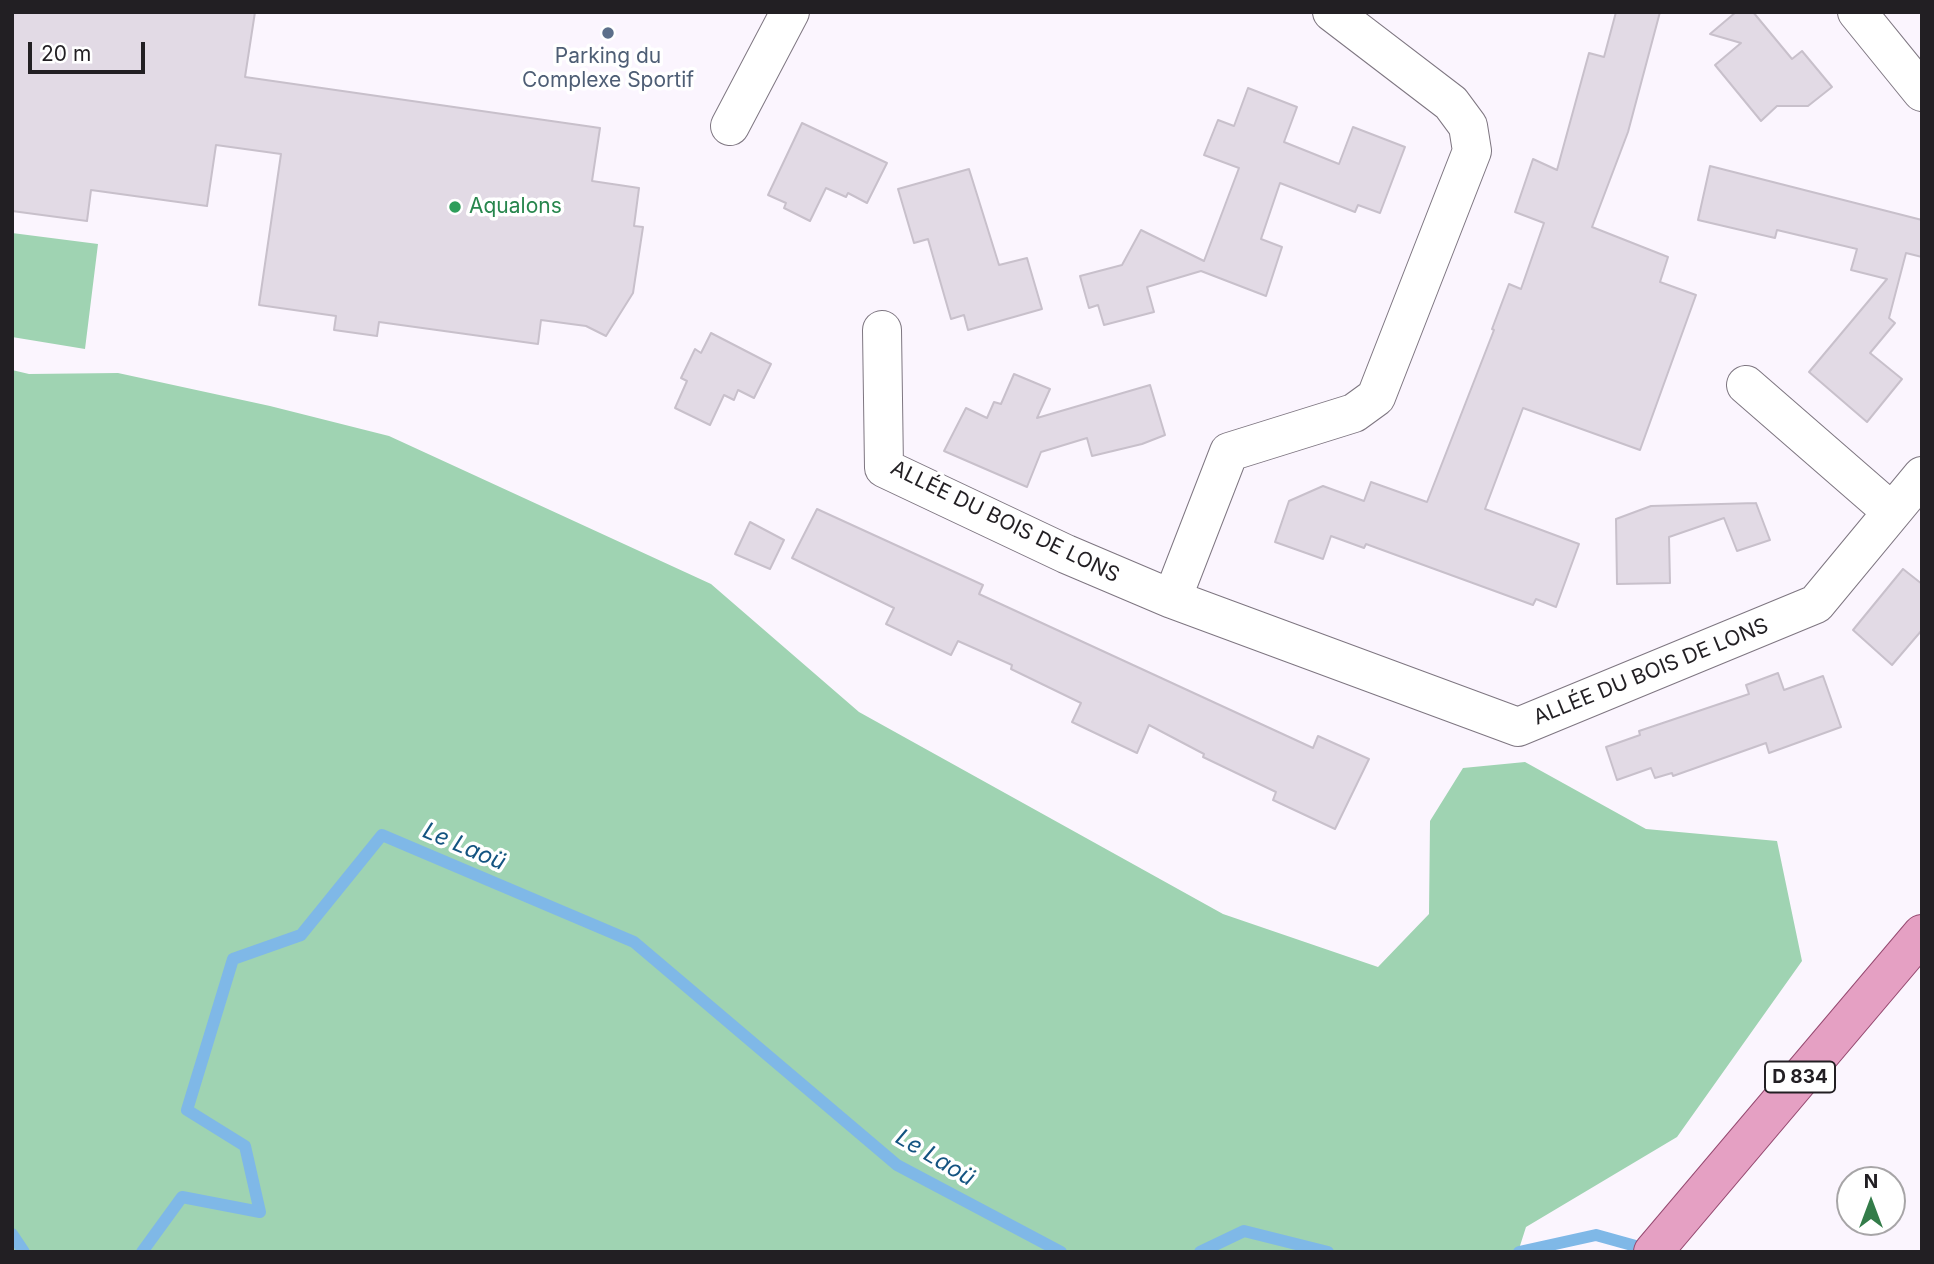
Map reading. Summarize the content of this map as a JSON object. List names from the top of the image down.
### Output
{
  "streets": {
    "main road": ["D 834"],
    "street": ["ALLÉE DU BOIS DE LONS"]
  },
  "water": ["Le Laoü"],
  "places": ["Parking du Complexe Sportif", "Aqualons"],
  "scale_bar": "20 m",
  "north": "top"
}
